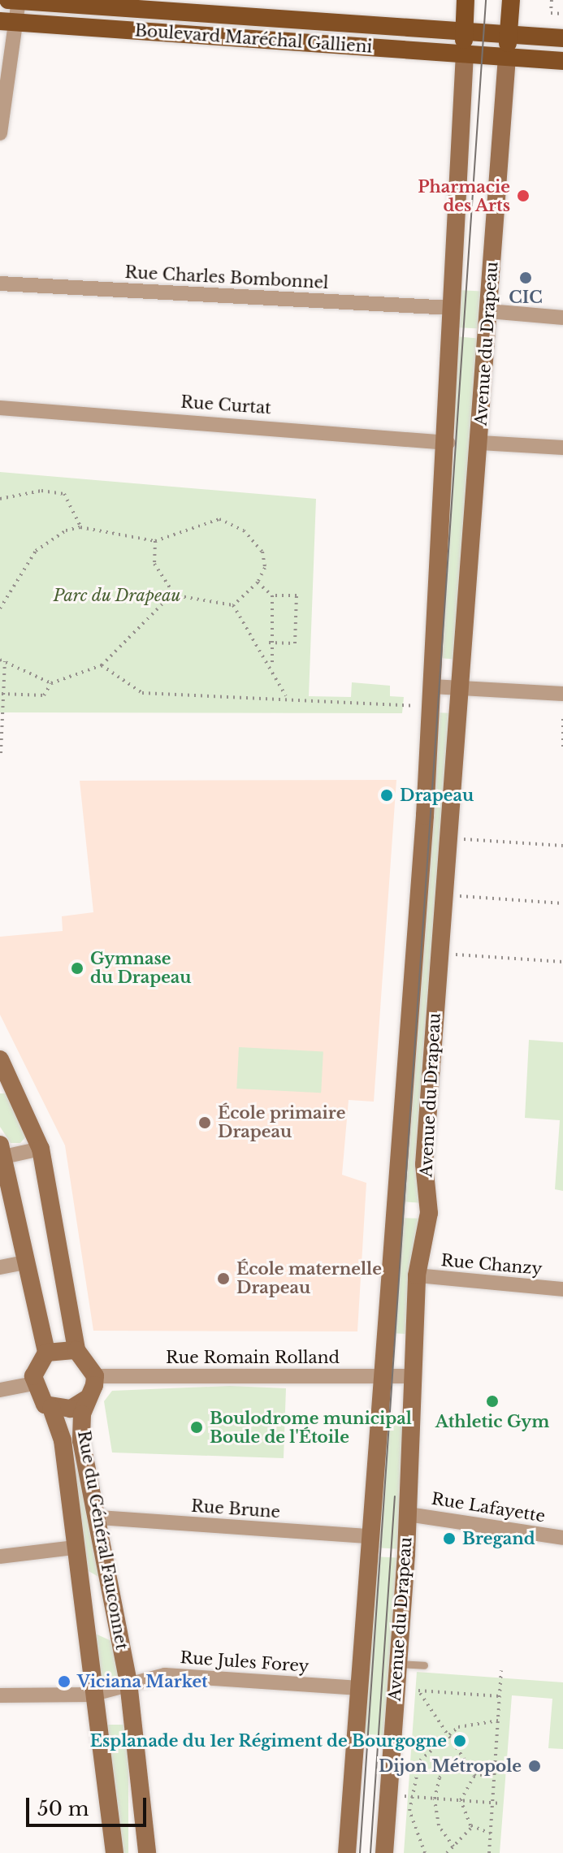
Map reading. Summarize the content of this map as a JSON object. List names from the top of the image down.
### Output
{
  "streets": {
    "main road": ["Boulevard Maréchal Gallieni", "Avenue du Drapeau", "Rue du Général Fauconnet"],
    "street": [
      "Rue Charles Bombonnel",
      "Rue Curtat",
      "Rue Chanzy",
      "Rue Romain Rolland",
      "Rue Lafayette",
      "Rue Brune",
      "Rue Jules Forey"
    ]
  },
  "crossings": [
    ["Boulevard Maréchal Gallieni", "Avenue du Drapeau"],
    ["Rue Charles Bombonnel", "Avenue du Drapeau"],
    ["Avenue du Drapeau", "Rue Curtat"],
    ["Avenue du Drapeau", "Rue Chanzy"],
    ["Avenue du Drapeau", "Rue Romain Rolland"],
    ["Avenue du Drapeau", "Rue Lafayette"],
    ["Avenue du Drapeau", "Rue Brune"],
    ["Avenue du Drapeau", "Rue Jules Forey"],
    ["Rue Romain Rolland", "Rue du Général Fauconnet"],
    ["Rue Brune", "Rue du Général Fauconnet"],
    ["Rue du Général Fauconnet", "Rue Jules Forey"]
  ],
  "parks": ["Parc du Drapeau"],
  "places": [
    "Pharmacie des Arts",
    "CIC",
    "Drapeau",
    "Gymnase du Drapeau",
    "École primaire Drapeau",
    "École maternelle Drapeau",
    "Athletic Gym",
    "Boulodrome municipal Boule de l'Étoile",
    "Bregand",
    "Viciana Market",
    "Esplanade du 1er Régiment de Bourgogne",
    "Dijon Métropole"
  ],
  "scale_bar": "50 m"
}
